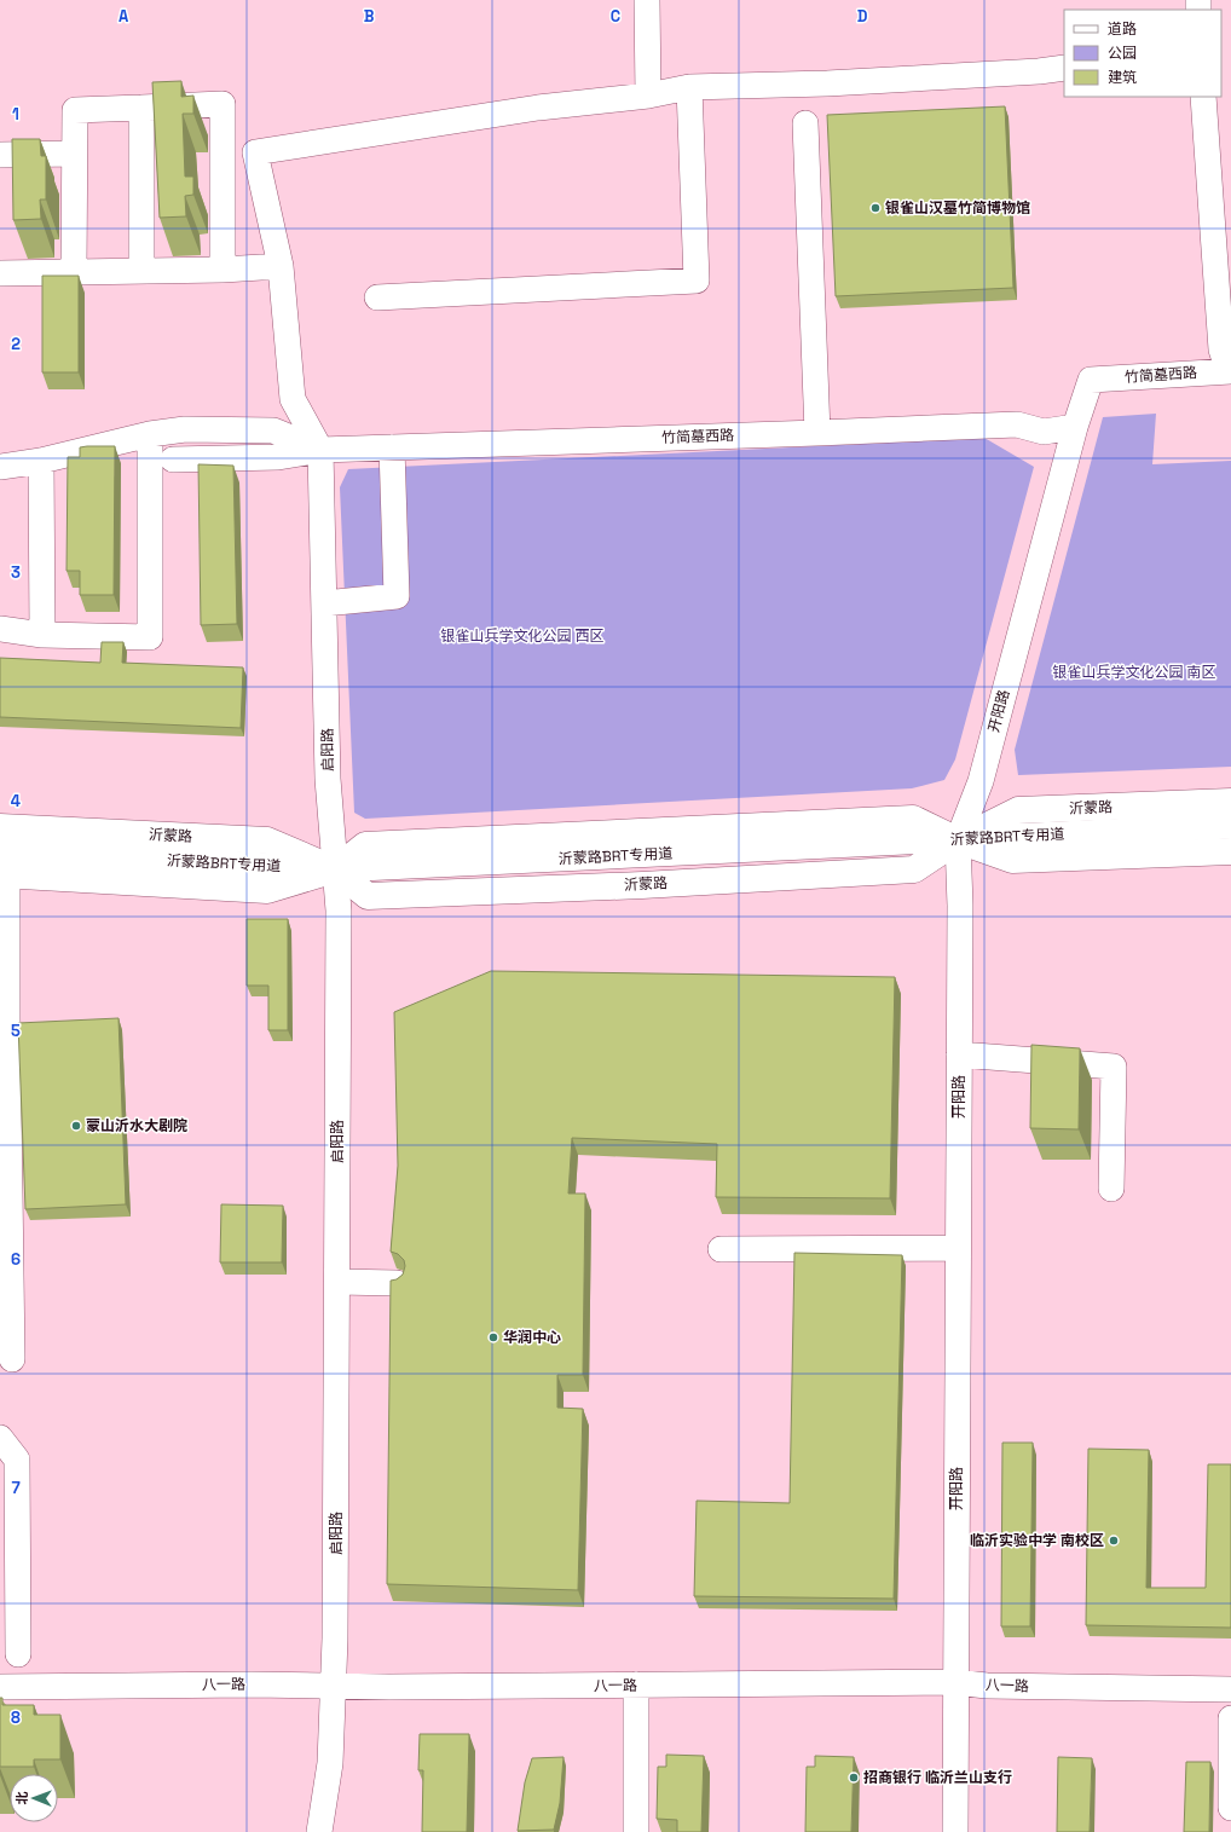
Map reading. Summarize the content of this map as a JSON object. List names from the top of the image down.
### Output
{
  "streets": {
    "main road": ["沂蒙路"],
    "street": [
      "竹简墓西路",
      "开阳路",
      "启阳路",
      "沂蒙路BRT专用道",
      "八一路"
    ]
  },
  "crossings": [
    ["竹简墓西路", "开阳路"],
    ["竹简墓西路", "启阳路"],
    ["开阳路", "沂蒙路"],
    ["开阳路", "沂蒙路BRT专用道"],
    ["开阳路", "八一路"],
    ["启阳路", "沂蒙路"],
    ["启阳路", "八一路"],
    ["沂蒙路", "沂蒙路BRT专用道"]
  ],
  "parks": ["银雀山兵学文化公园 西区", "银雀山兵学文化公园 南区"],
  "places": [
    "银雀山汉墓竹简博物馆",
    "蒙山沂水大剧院",
    "华润中心",
    "临沂实验中学 南校区",
    "招商银行 临沂兰山支行"
  ],
  "legend": ["道路", "公园", "建筑"],
  "north": "left",
  "grid": {
    "columns": [
      "A",
      "B",
      "C",
      "D"
    ],
    "rows": [
      "1",
      "2",
      "3",
      "4",
      "5",
      "6",
      "7",
      "8"
    ]
  }
}
